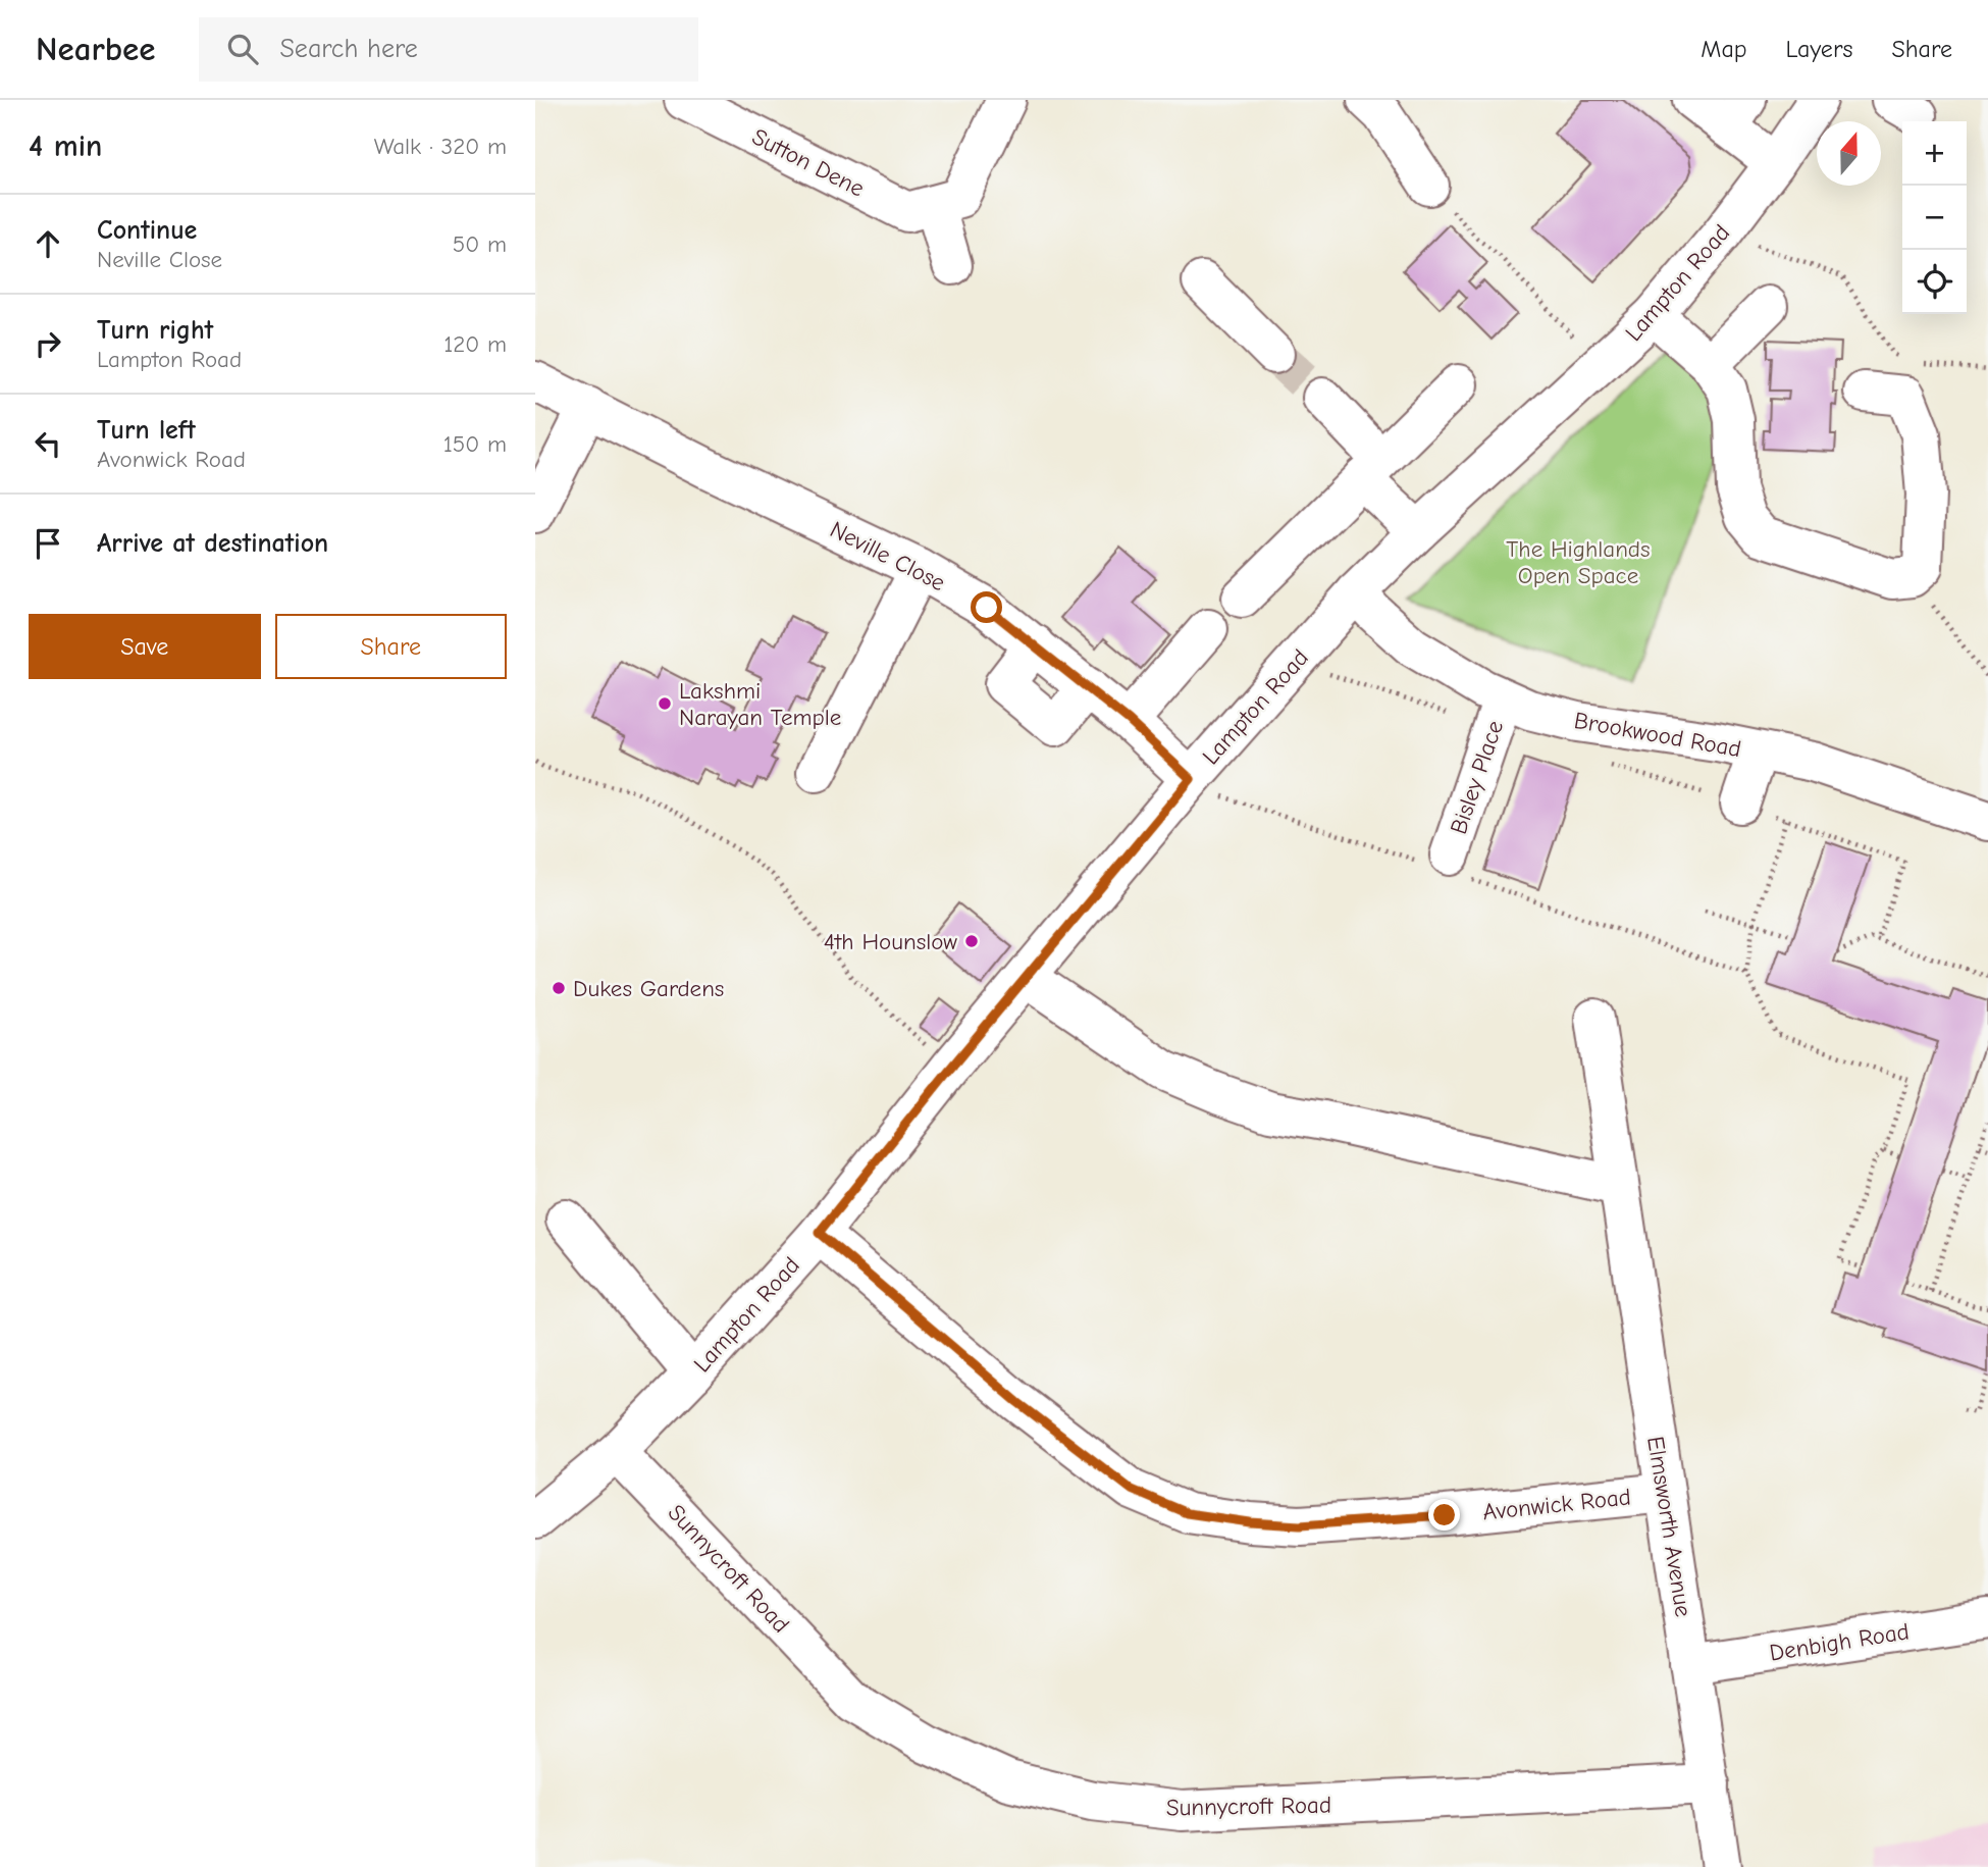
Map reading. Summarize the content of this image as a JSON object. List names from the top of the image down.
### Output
{
  "streets": {
    "street": [
      "Sutton Dene",
      "Lampton Road",
      "Neville Close",
      "Brookwood Road",
      "Bisley Place",
      "Avonwick Road",
      "Elmsworth Avenue",
      "Sunnycroft Road",
      "Denbigh Road"
    ]
  },
  "crossings": [
    ["Lampton Road", "Neville Close"],
    ["Lampton Road", "Brookwood Road"],
    ["Lampton Road", "Avonwick Road"],
    ["Lampton Road", "Sunnycroft Road"],
    ["Brookwood Road", "Bisley Place"],
    ["Avonwick Road", "Elmsworth Avenue"],
    ["Elmsworth Avenue", "Sunnycroft Road"],
    ["Elmsworth Avenue", "Denbigh Road"]
  ],
  "parks": ["The Highlands Open Space"],
  "places": ["Lakshmi Narayan Temple", "4th Hounslow", "Dukes Gardens"],
  "north": "top",
  "page": {
    "header": "Nearbee",
    "search": "Search here",
    "nav": ["Map", "Layers", "Share"],
    "heading": ["4 min", "Walk · 320 m"],
    "map_buttons": ["+", "−"],
    "list": [
      ["Continue", "Neville Close", "50 m"],
      ["Turn right", "Lampton Road", "120 m"],
      ["Turn left", "Avonwick Road", "150 m"],
      "Arrive at destination"
    ],
    "buttons": ["Save", "Share"]
  }
}
